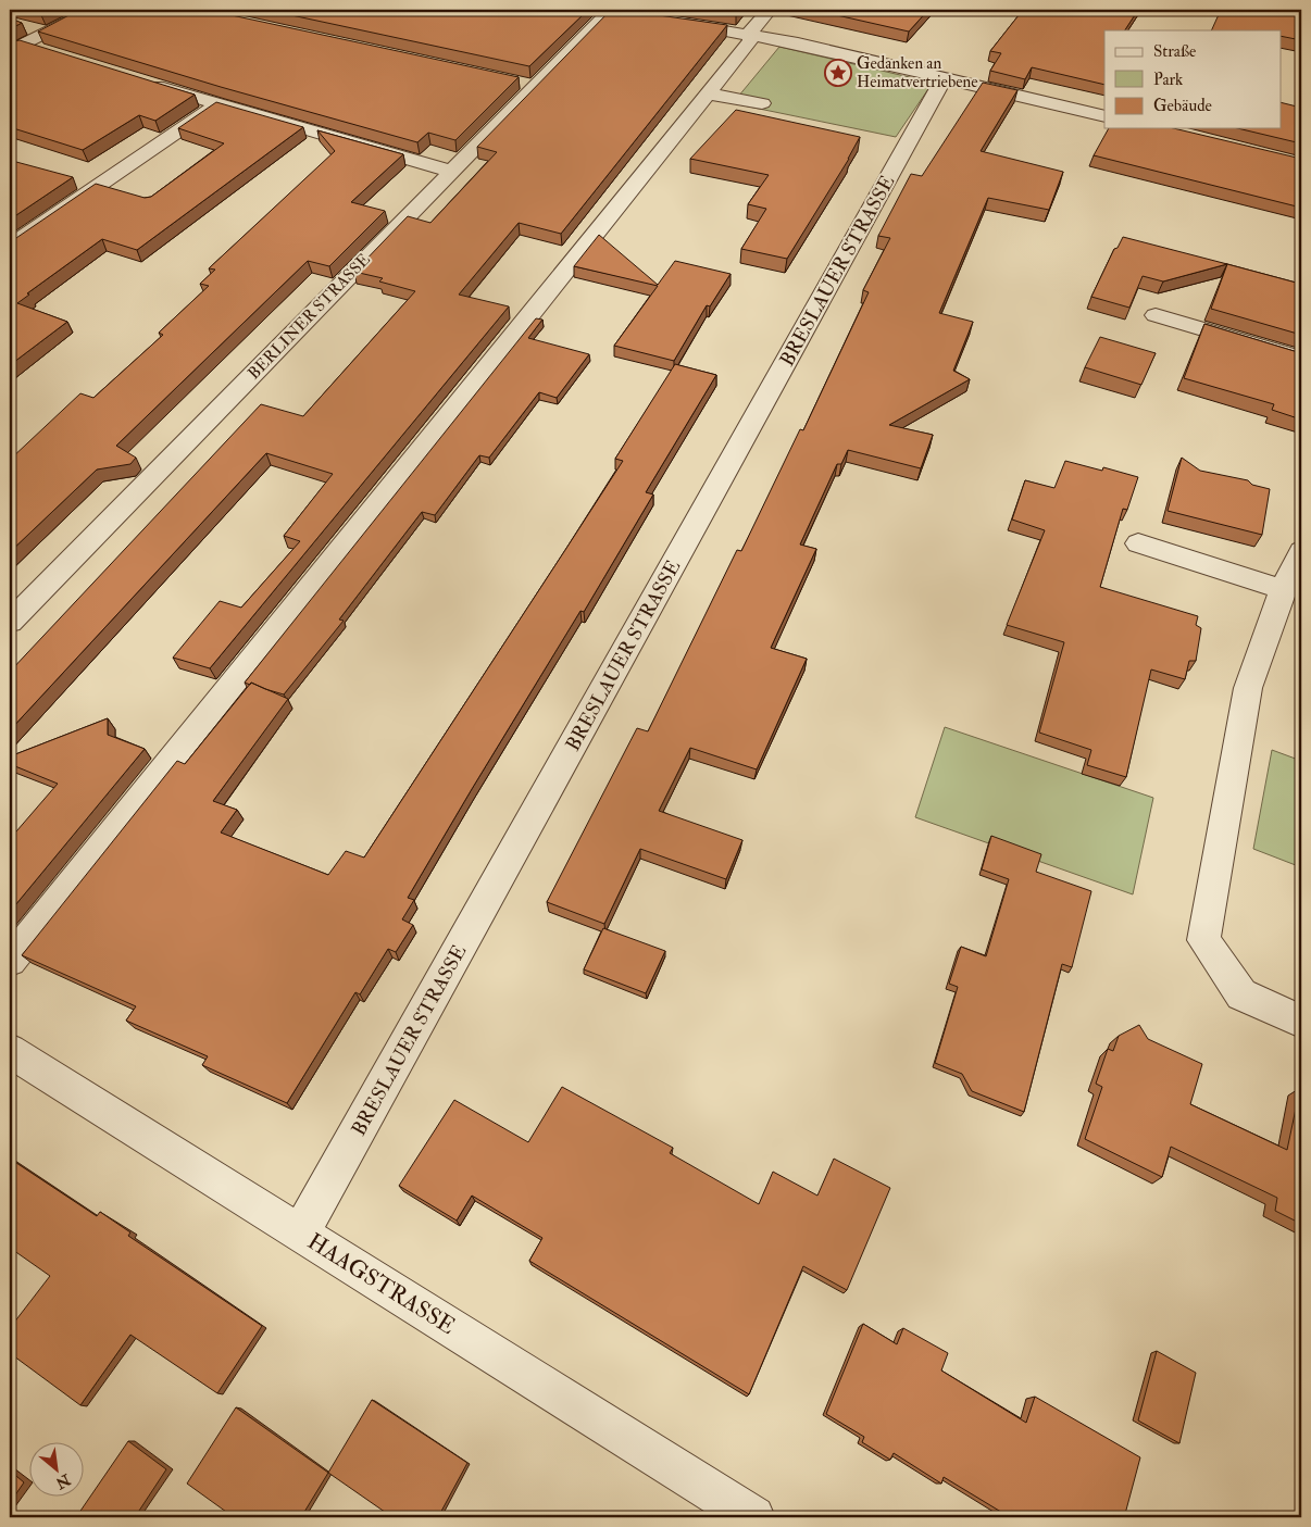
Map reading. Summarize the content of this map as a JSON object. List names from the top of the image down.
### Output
{
  "streets": {
    "street": ["BRESLAUER STRASSE", "BERLINER STRASSE", "HAAGSTRASSE"]
  },
  "crossings": [
    ["BRESLAUER STRASSE", "HAAGSTRASSE"]
  ],
  "places": {
    "place": ["Gedanken an Heimatvertriebene"]
  },
  "legend": ["Straße", "Park", "Gebäude"],
  "north": "bottom right"
}
